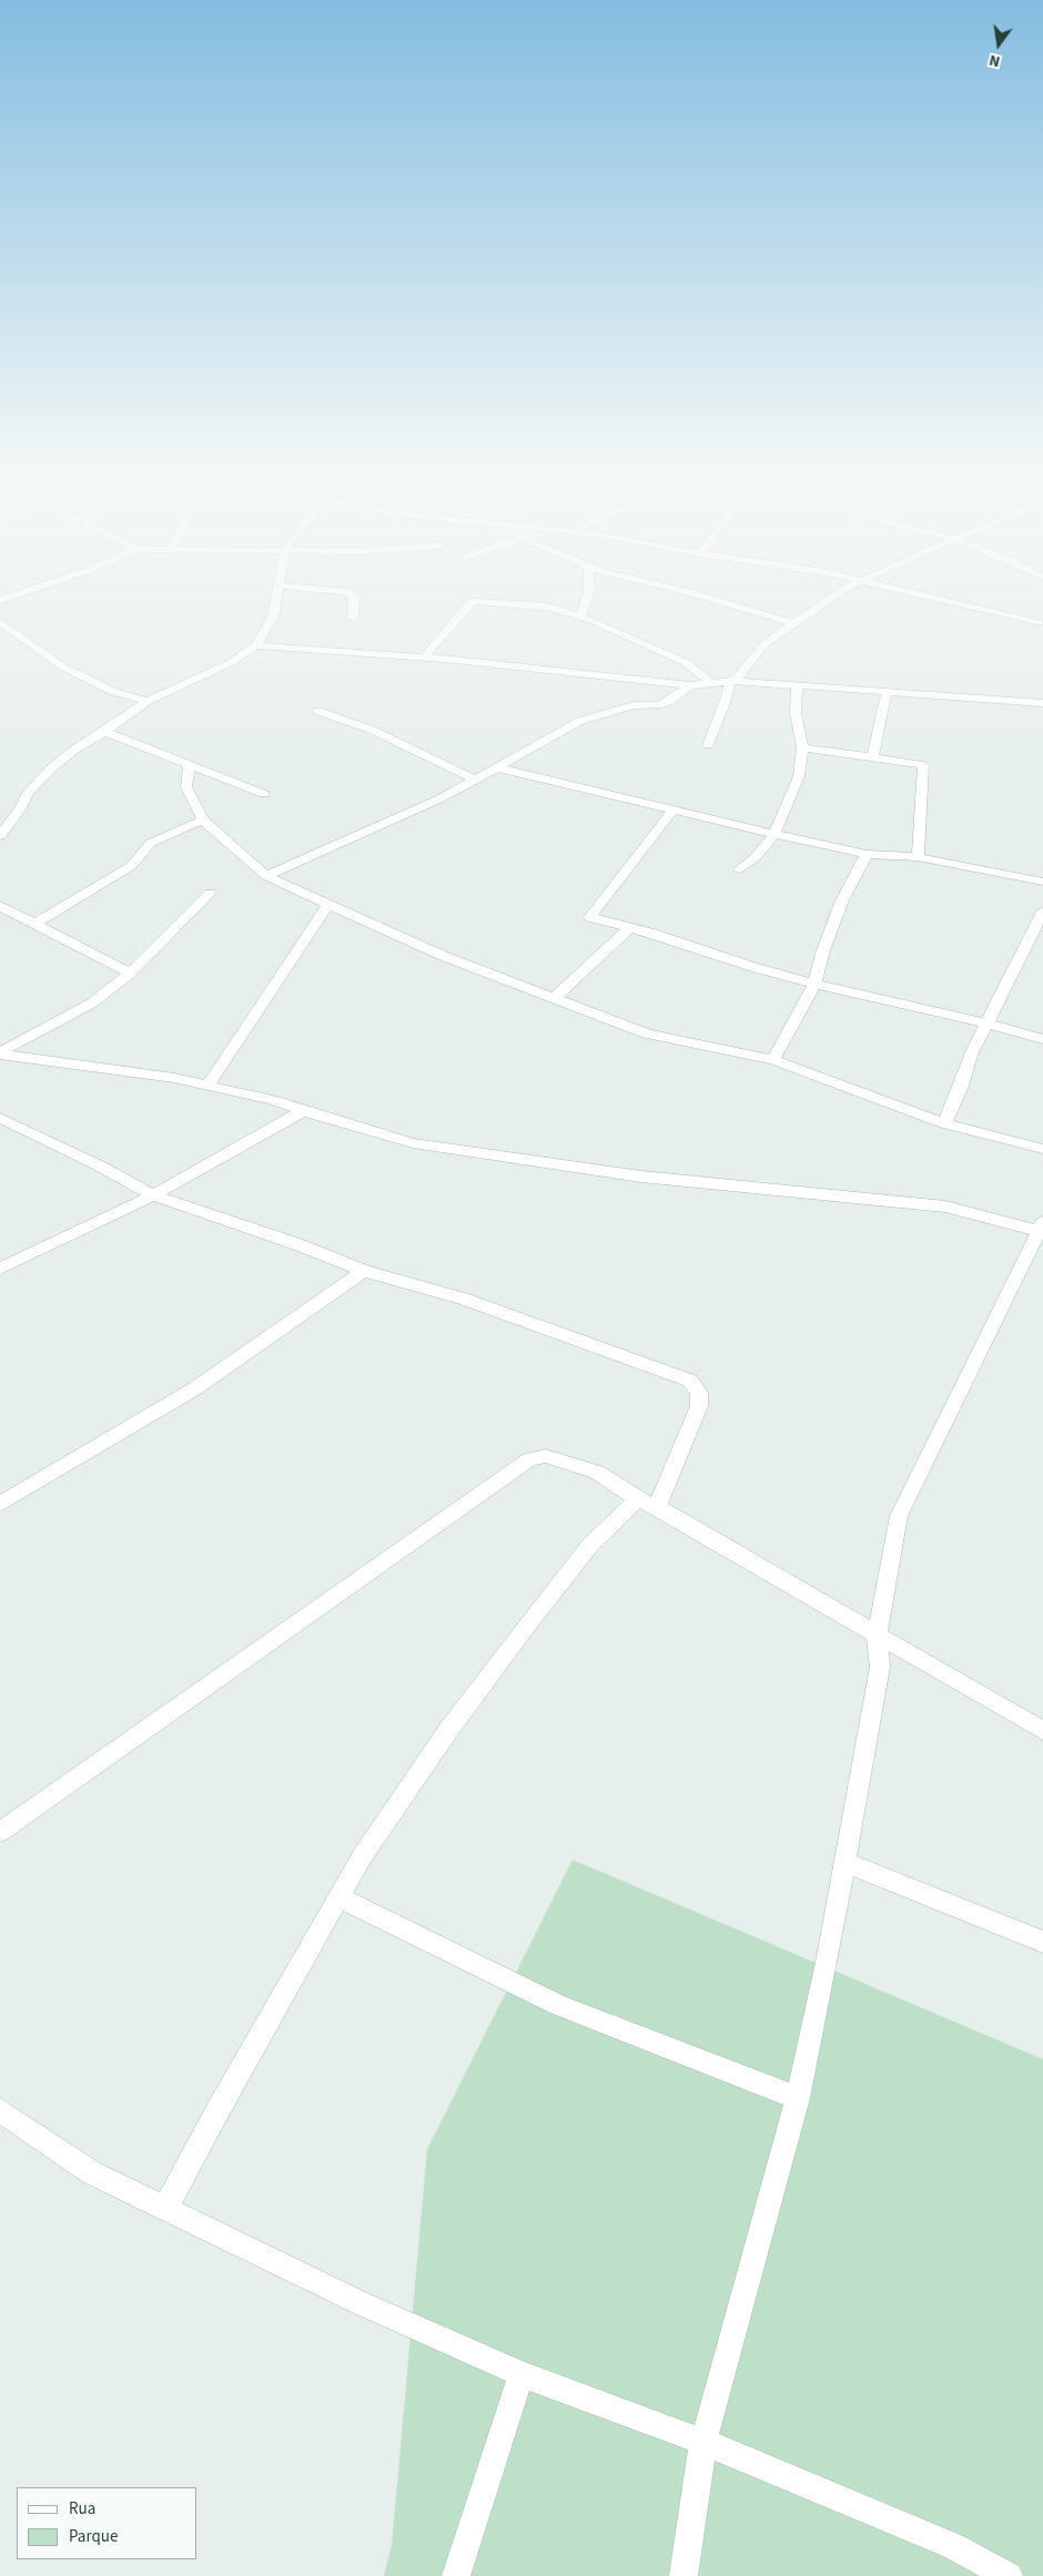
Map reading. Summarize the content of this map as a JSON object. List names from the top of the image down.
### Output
{
  "legend": ["Rua", "Parque"],
  "north": "bottom"
}
